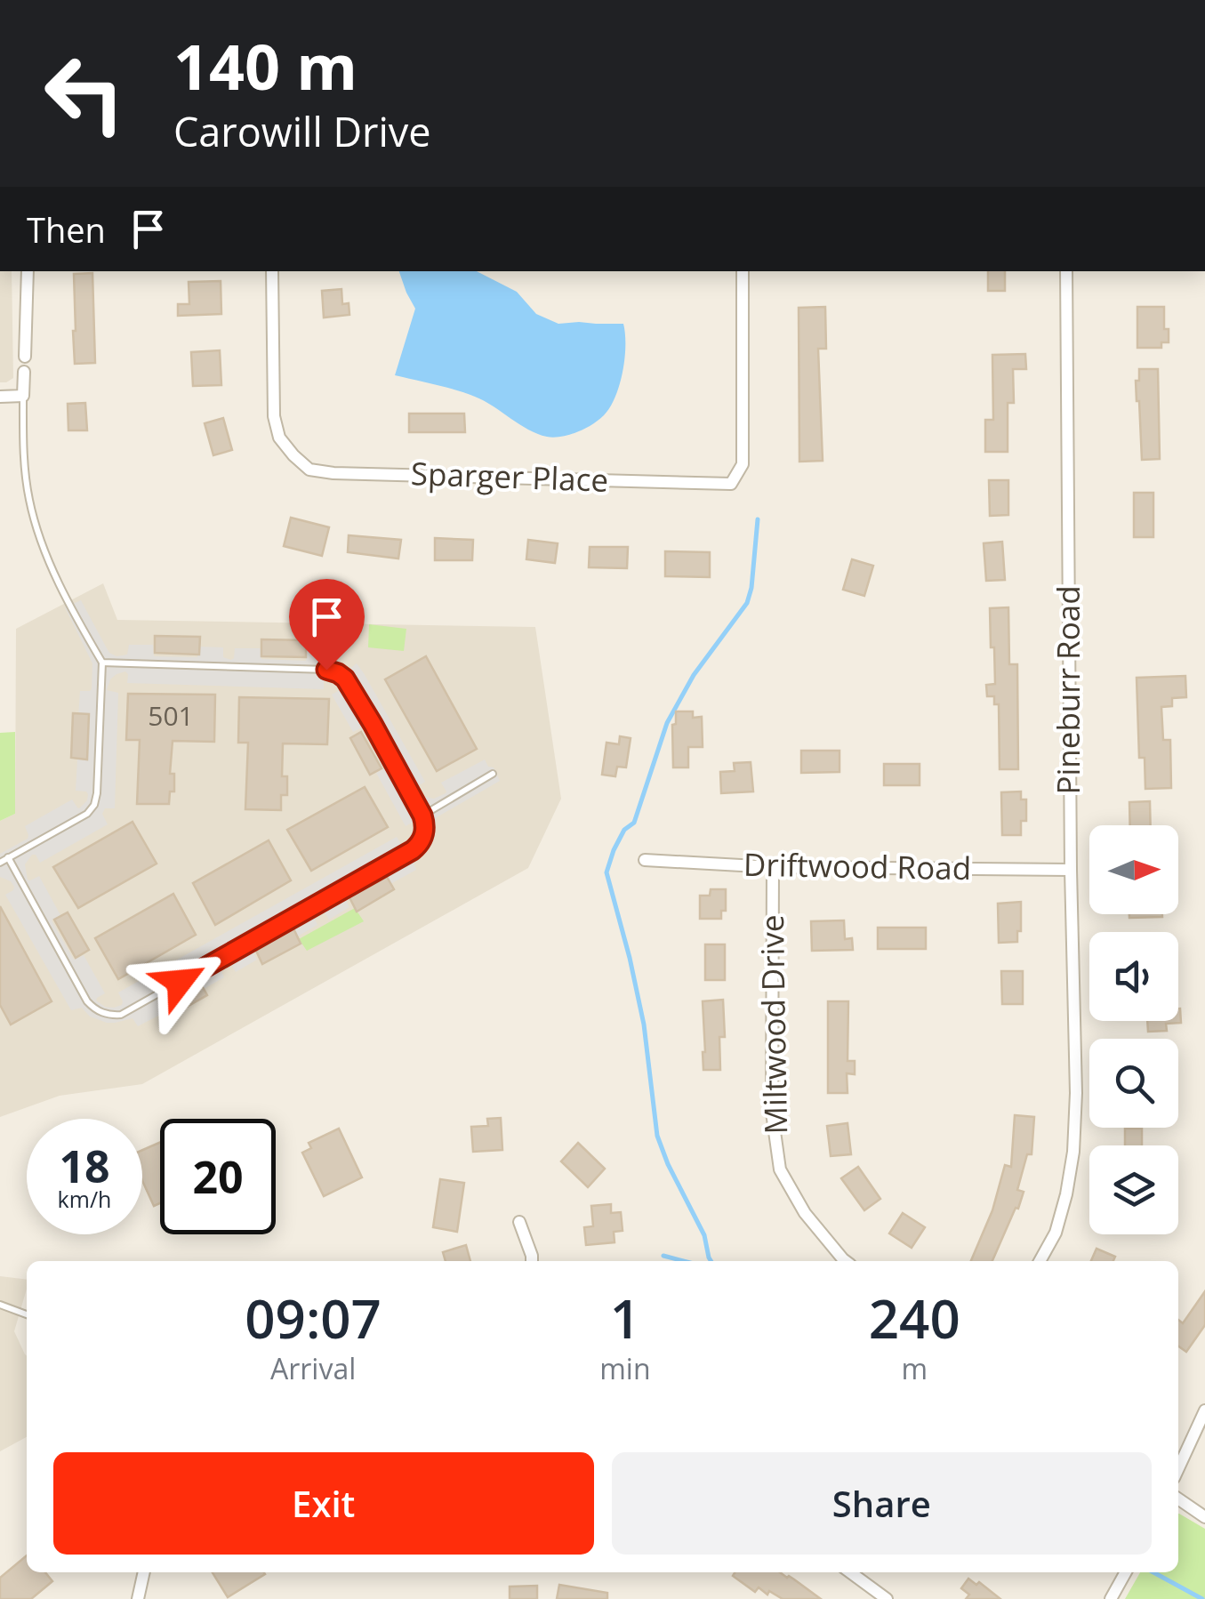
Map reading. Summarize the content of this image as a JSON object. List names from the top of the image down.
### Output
{
  "streets": {
    "street": [
      "Sparger Place",
      "Pineburr Road",
      "Driftwood Road",
      "Miltwood Drive"
    ]
  },
  "crossings": [
    ["Pineburr Road", "Driftwood Road"],
    ["Driftwood Road", "Miltwood Drive"]
  ],
  "house_numbers": ["501"],
  "north": "right",
  "page": {
    "turn": ["140 m", "Carowill Drive"],
    "then": "Then",
    "speed": "18 km/h",
    "limit": "20",
    "eta": [
      "09:07",
      "Arrival",
      "1",
      "min",
      "240",
      "m"
    ],
    "buttons": ["Exit", "Share"]
  }
}
